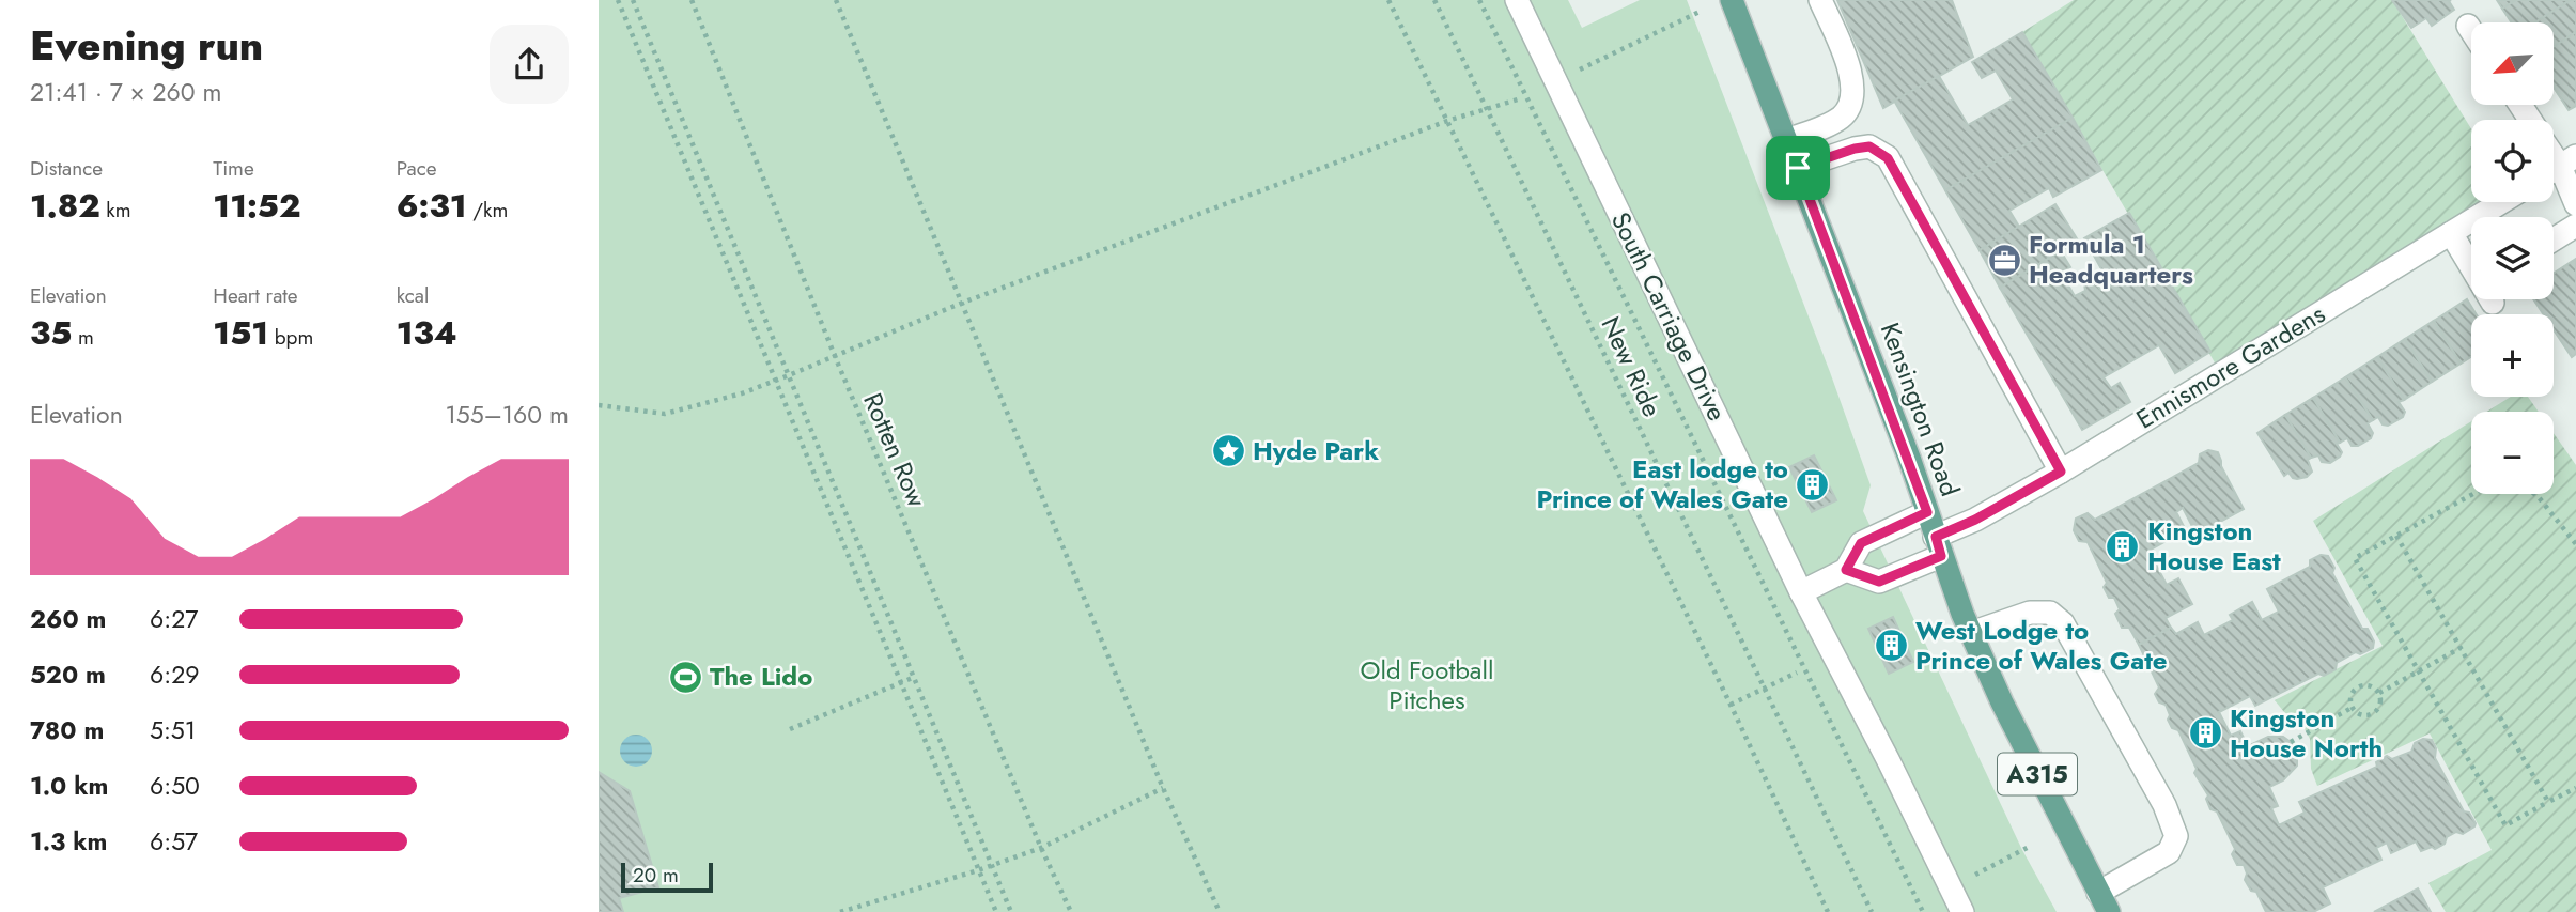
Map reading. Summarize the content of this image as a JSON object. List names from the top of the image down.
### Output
{
  "streets": {
    "main road": ["Kensington Road", "A315"],
    "street": ["South Carriage Drive", "Ennismore Gardens"],
    "path": ["New Ride", "Rotten Row"]
  },
  "crossings": [
    ["Ennismore Gardens", "Kensington Road"]
  ],
  "parks": ["Old Football Pitches"],
  "places": {
    "office": ["Formula 1 Headquarters"],
    "place": ["Hyde Park"],
    "building": [
      "East lodge to Prince of Wales Gate",
      "Kingston House East",
      "West Lodge to Prince of Wales Gate",
      "Kingston House North"
    ],
    "sports": ["The Lido"]
  },
  "scale_bar": "20 m",
  "north": "bottom left",
  "page": {
    "heading": ["Evening run", "21:41 · 7 × 260 m"],
    "map_buttons": ["+", "−"],
    "stats": [
      ["Distance", "1.82 km"],
      ["Time", "11:52"],
      ["Pace", "6:31 /km"],
      ["Elevation", "35 m"],
      ["Heart rate", "151 bpm"],
      ["kcal", "134"]
    ],
    "chart": ["Elevation", "155–160 m"],
    "list": [
      {
        "name": "260 m",
        "note": "6:27"
      },
      {
        "name": "520 m",
        "note": "6:29"
      },
      {
        "name": "780 m",
        "note": "5:51"
      },
      {
        "name": "1.0 km",
        "note": "6:50"
      },
      {
        "name": "1.3 km",
        "note": "6:57"
      }
    ],
    "scale": "20 m"
  }
}
